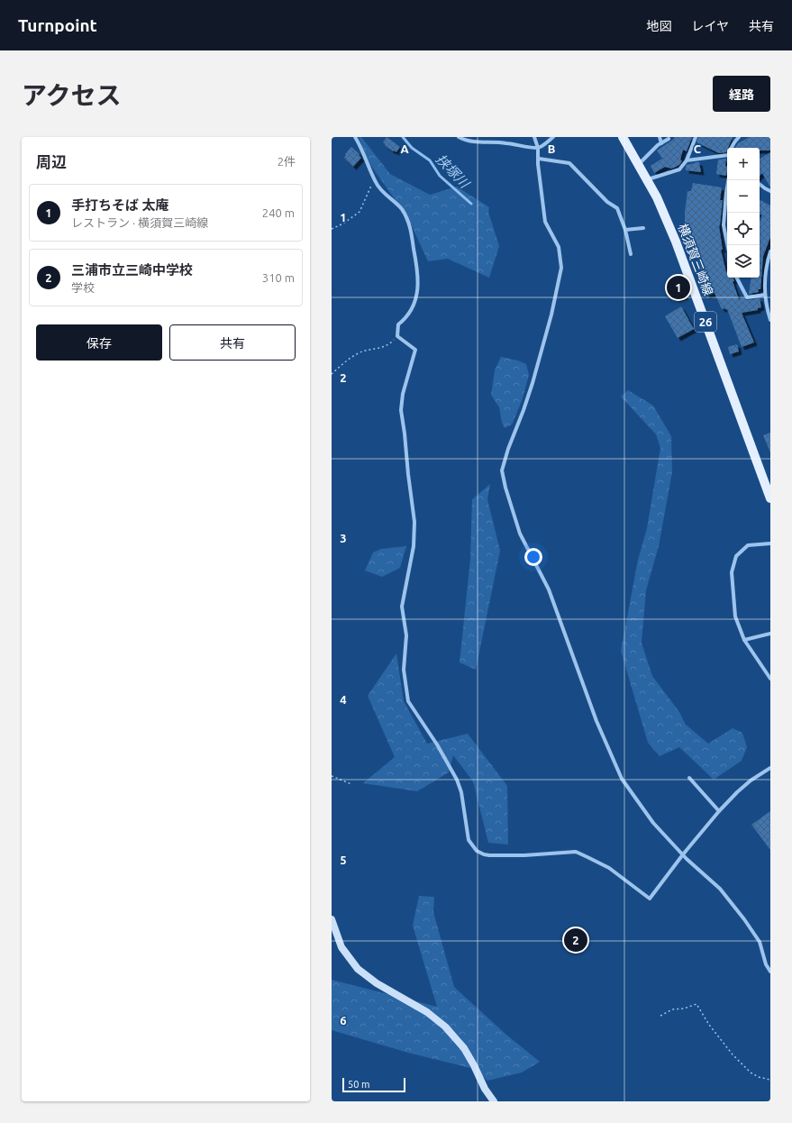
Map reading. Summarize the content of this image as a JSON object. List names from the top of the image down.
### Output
{
  "streets": {
    "main road": ["横須賀三崎線", "26"]
  },
  "water": ["挟塚川"],
  "scale_bar": "50 m",
  "page": {
    "header": "Turnpoint",
    "nav": ["地図", "レイヤ", "共有"],
    "title": "アクセス",
    "buttons": [
      "経路",
      ["保存", "共有"]
    ],
    "heading": ["周辺", "2件"],
    "map_buttons": ["+", "−"],
    "list": [
      {
        "mark": "1",
        "name": "手打ちそば 太庵",
        "note": "レストラン · 横須賀三崎線",
        "value": "240 m"
      },
      {
        "mark": "2",
        "name": "三浦市立三崎中学校",
        "note": "学校",
        "value": "310 m"
      }
    ],
    "pins": ["1", "2"],
    "scale": "50 m"
  },
  "grid": {
    "columns": ["A", "B", "C"],
    "rows": [
      "1",
      "2",
      "3",
      "4",
      "5",
      "6"
    ]
  }
}
